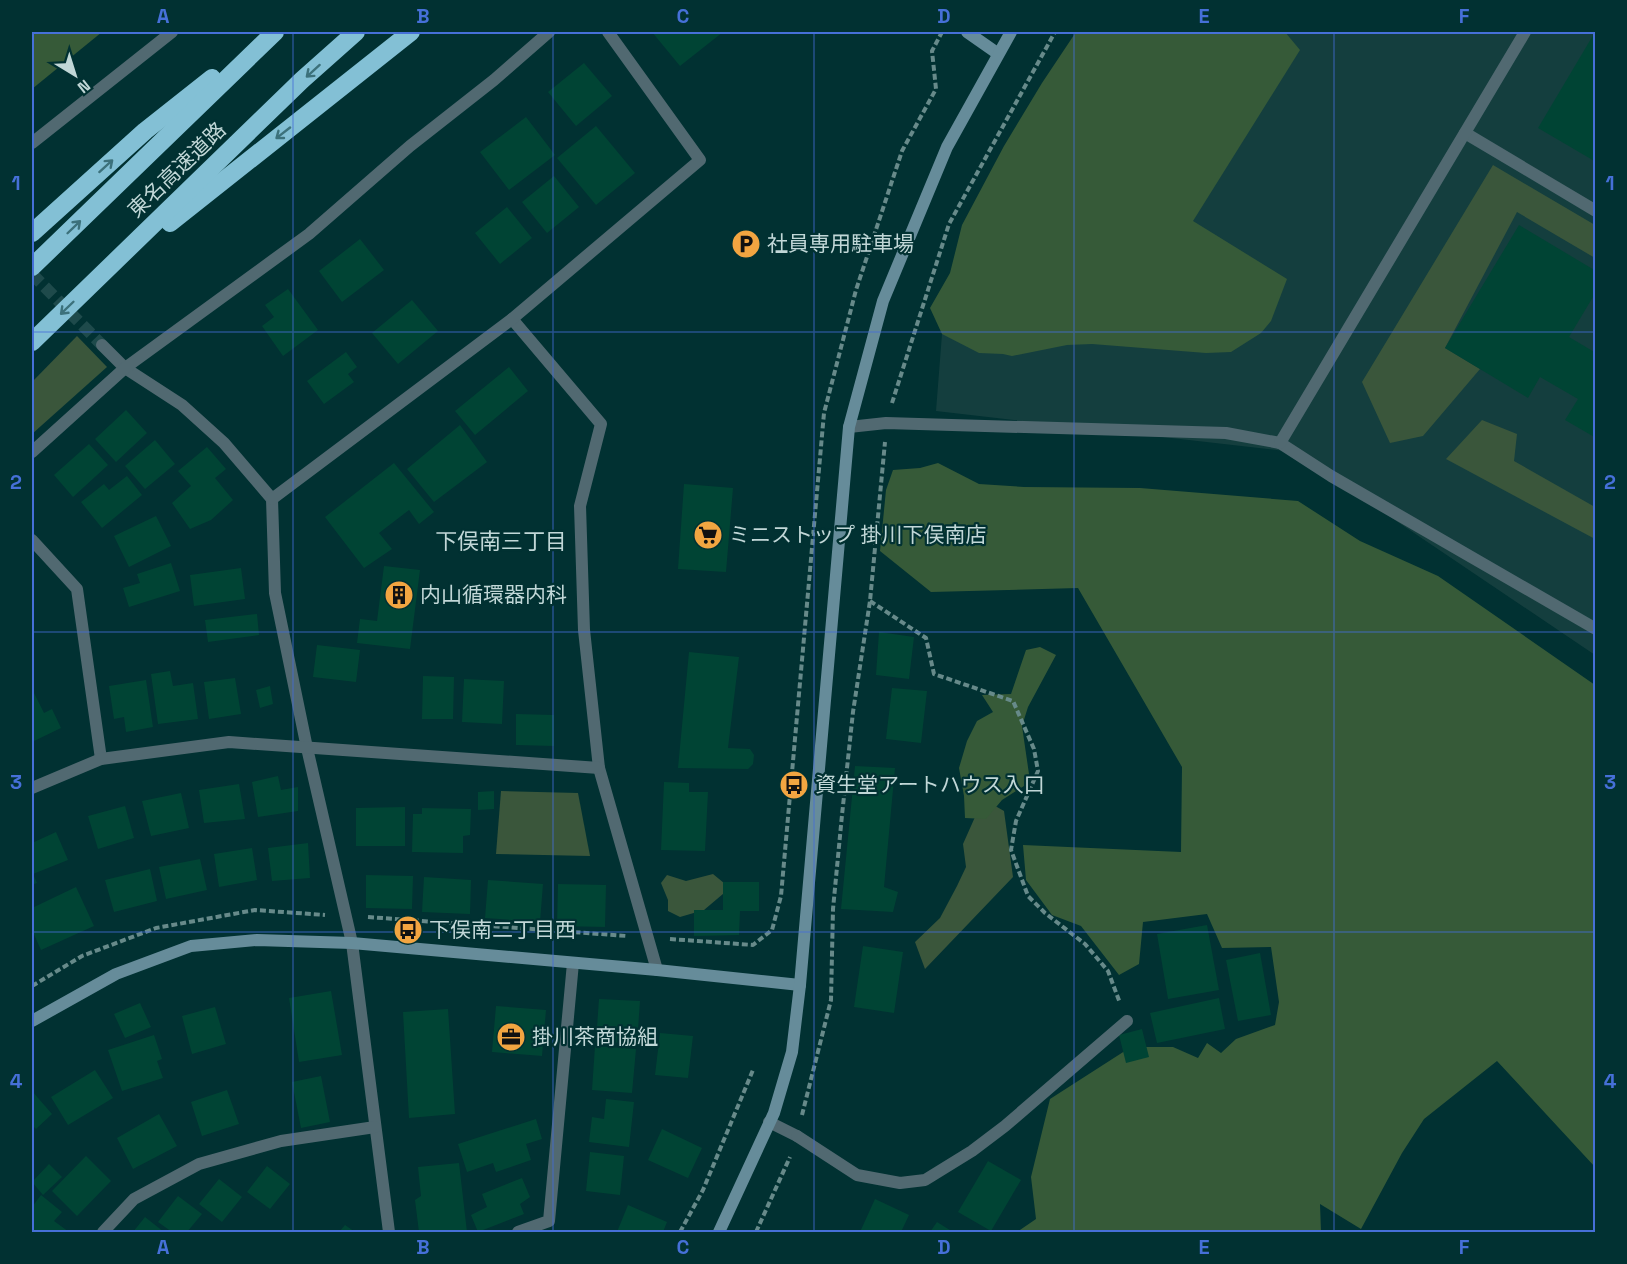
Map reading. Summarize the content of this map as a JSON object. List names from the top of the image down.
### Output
{
  "streets": {
    "highway": ["東名高速道路"]
  },
  "districts": ["下俣南三丁目"],
  "places": {
    "parking": ["社員専用駐車場"],
    "supermarket": ["ミニストップ 掛川下俣南店"],
    "building": ["内山循環器内科"],
    "bus stop": ["資生堂アートハウス入口", "下俣南二丁目西"],
    "office": ["掛川茶商協組"]
  },
  "north": "bottom right",
  "grid": {
    "columns": [
      "A",
      "B",
      "C",
      "D",
      "E",
      "F"
    ],
    "rows": [
      "1",
      "2",
      "3",
      "4"
    ]
  }
}
